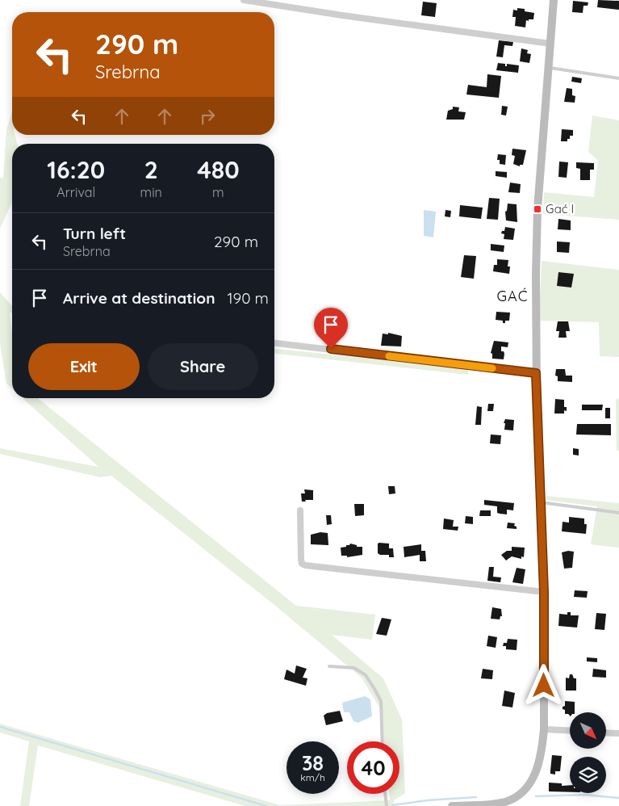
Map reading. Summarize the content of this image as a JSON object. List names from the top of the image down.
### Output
{
  "districts": ["GAĆ"],
  "places": {
    "transit": ["Gać I"]
  },
  "north": "bottom right",
  "page": {
    "turn": ["290 m", "Srebrna"],
    "eta": [
      "16:20",
      "Arrival",
      "2",
      "min",
      "480",
      "m"
    ],
    "list": [
      {
        "name": "Turn left",
        "note": "Srebrna",
        "value": "290 m"
      },
      {
        "name": "Arrive at destination",
        "value": "190 m"
      }
    ],
    "buttons": ["Exit", "Share"],
    "speed": "38 km/h",
    "limit": "40"
  }
}
